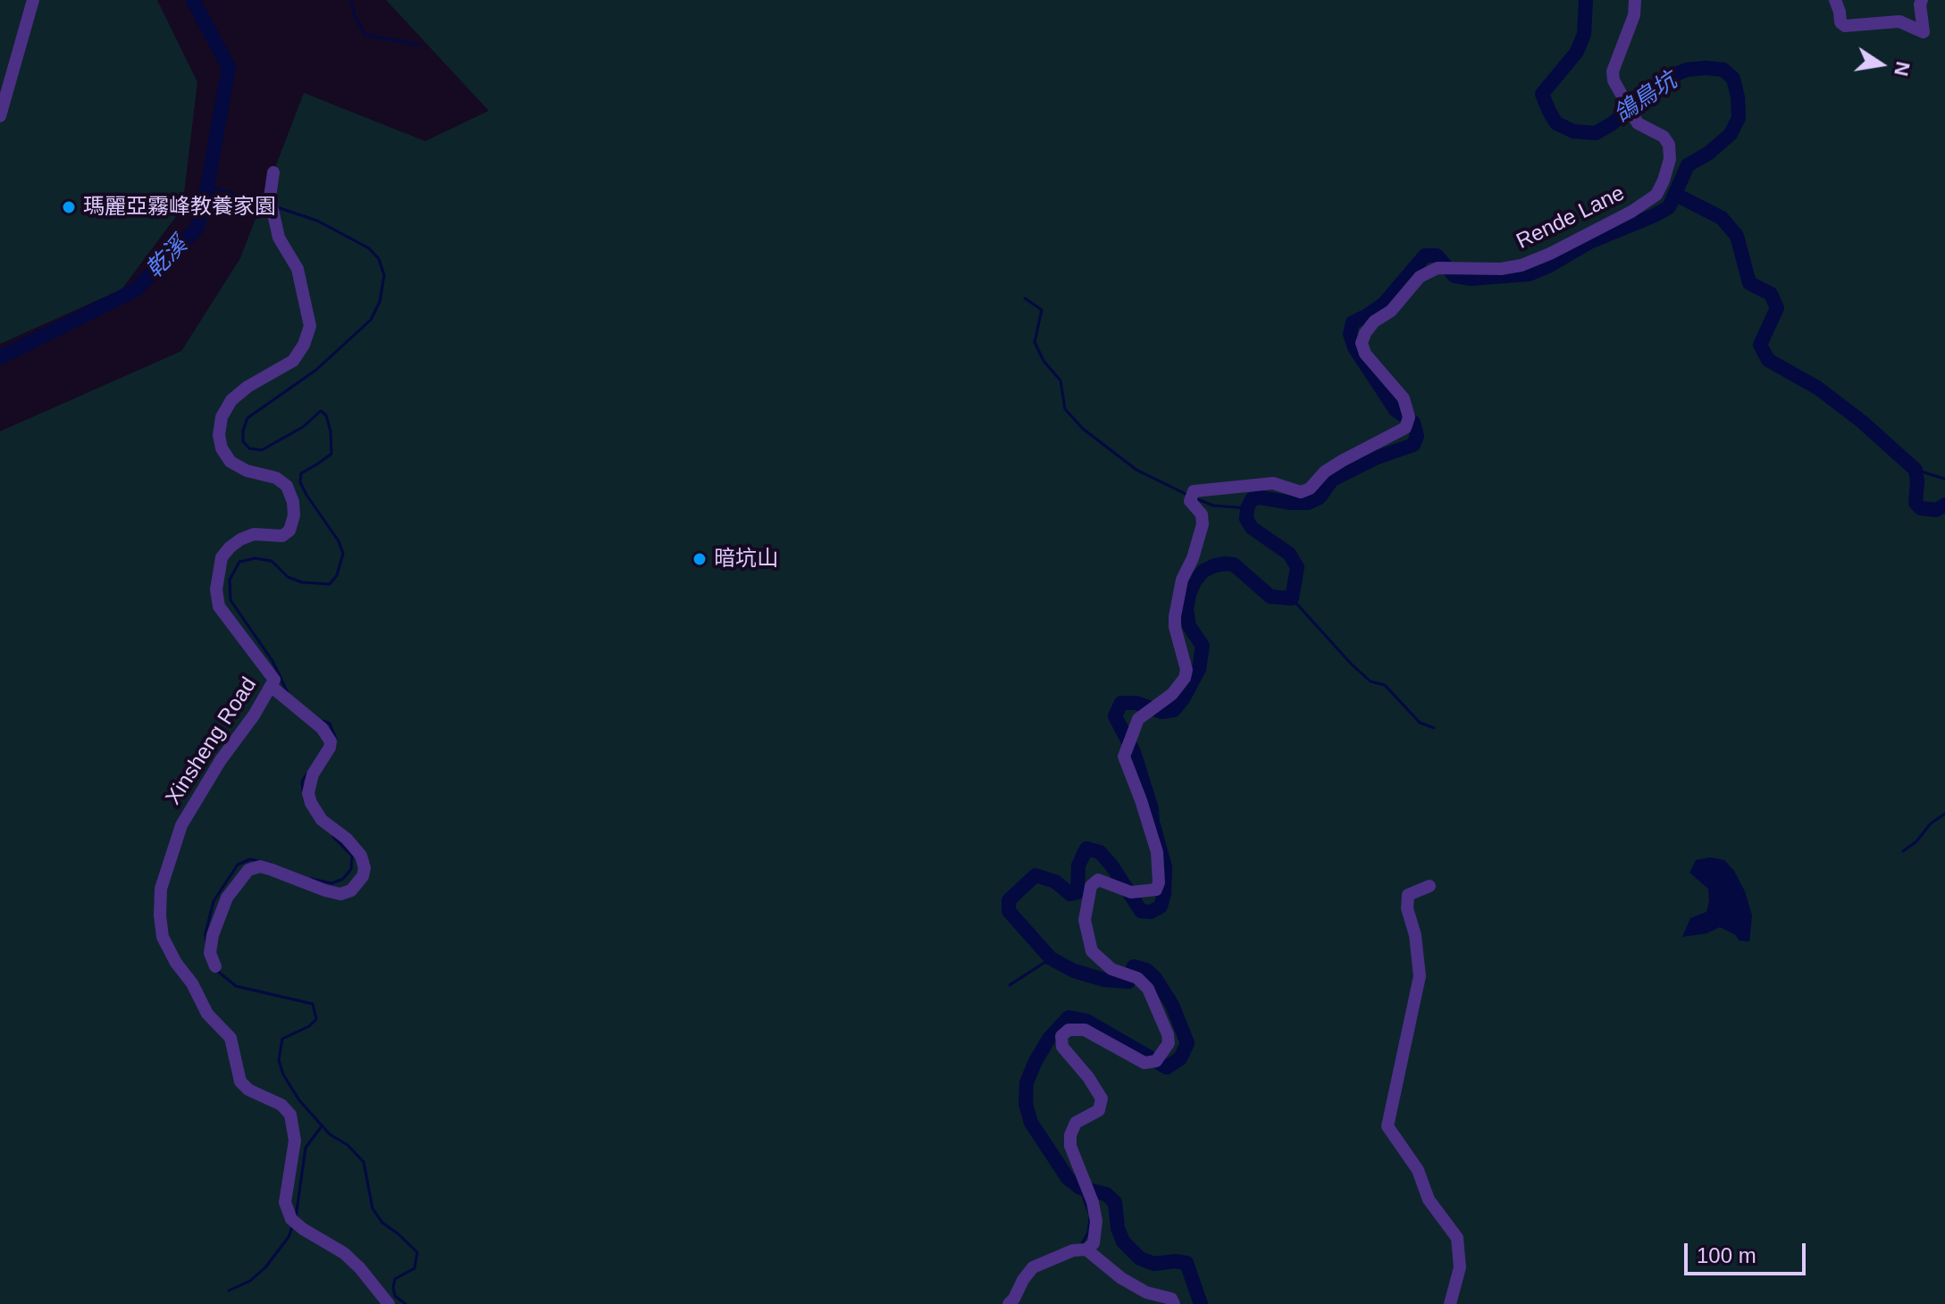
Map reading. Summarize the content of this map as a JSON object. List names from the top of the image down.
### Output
{
  "streets": {
    "street": ["Rende Lane", "Xinsheng Road"]
  },
  "water": ["鴿鳥坑", "乾溪"],
  "places": ["瑪麗亞霧峰教養家園", "暗坑山"],
  "scale_bar": "100 m",
  "north": "right"
}
